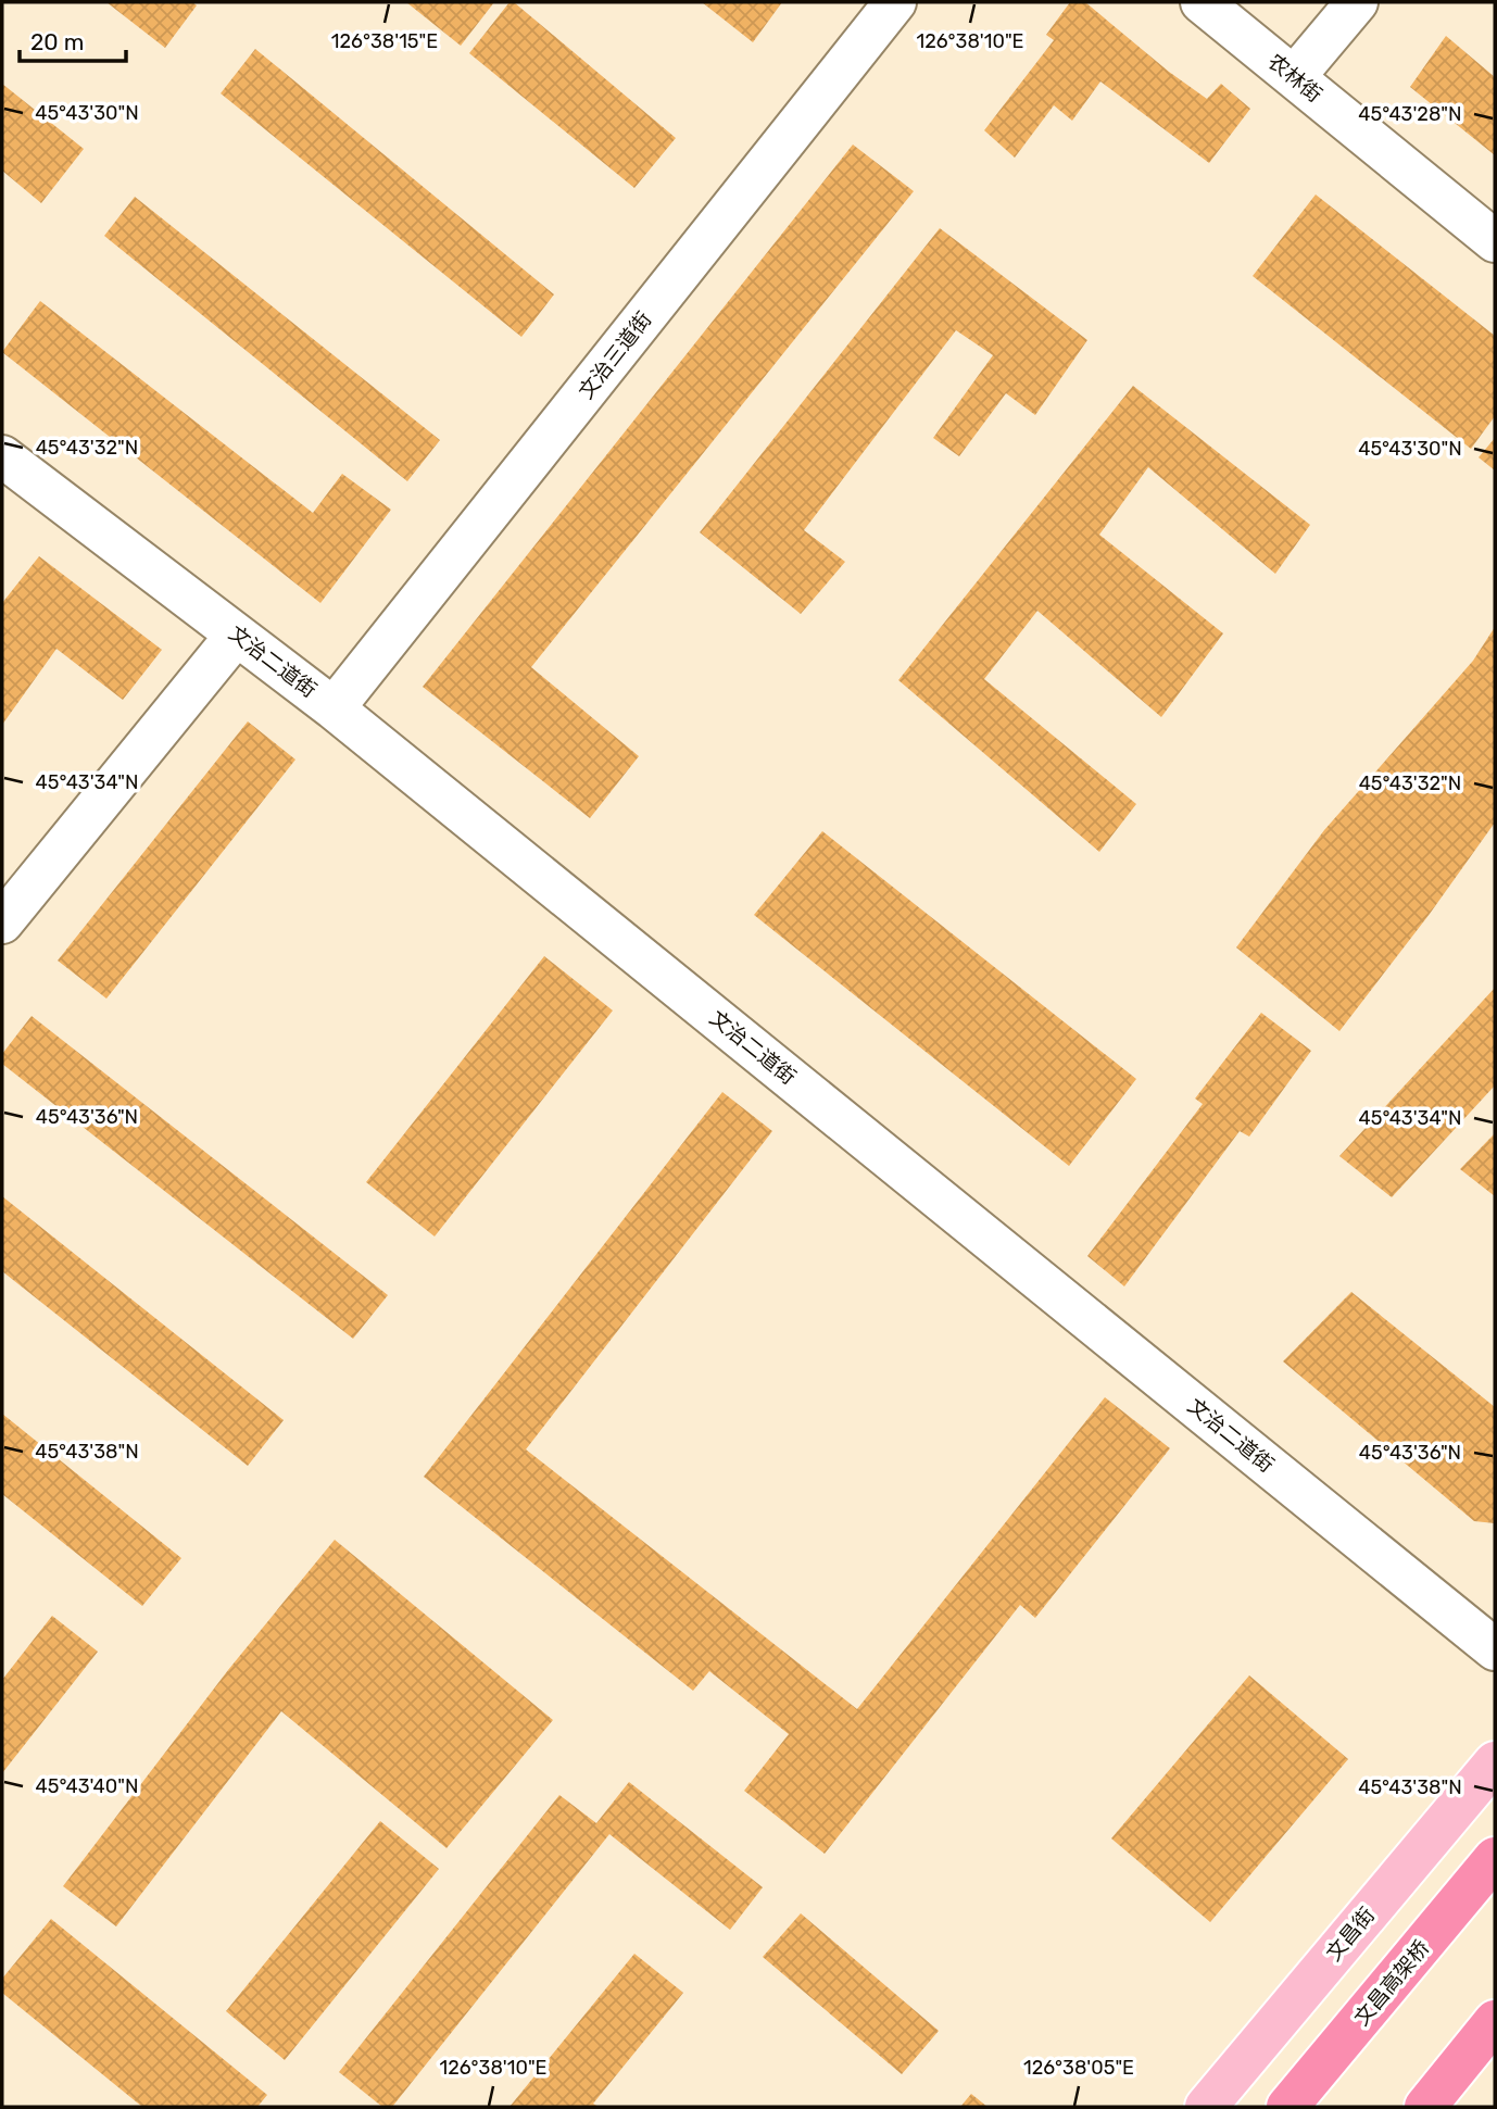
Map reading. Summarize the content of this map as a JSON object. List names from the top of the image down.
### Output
{
  "streets": {
    "highway": ["文昌高架桥"],
    "main road": ["文昌街"],
    "street": ["农林街", "文治三道街", "文治二道街"]
  },
  "crossings": [
    ["文治三道街", "文治二道街"]
  ],
  "scale_bar": "20 m",
  "coordinates": [
    "126°38'15\"E",
    "126°38'10\"E",
    "45°43'30\"N",
    "45°43'28\"N",
    "45°43'32\"N",
    "45°43'34\"N",
    "45°43'36\"N",
    "45°43'38\"N",
    "45°43'40\"N",
    "126°38'05\"E"
  ]
}
